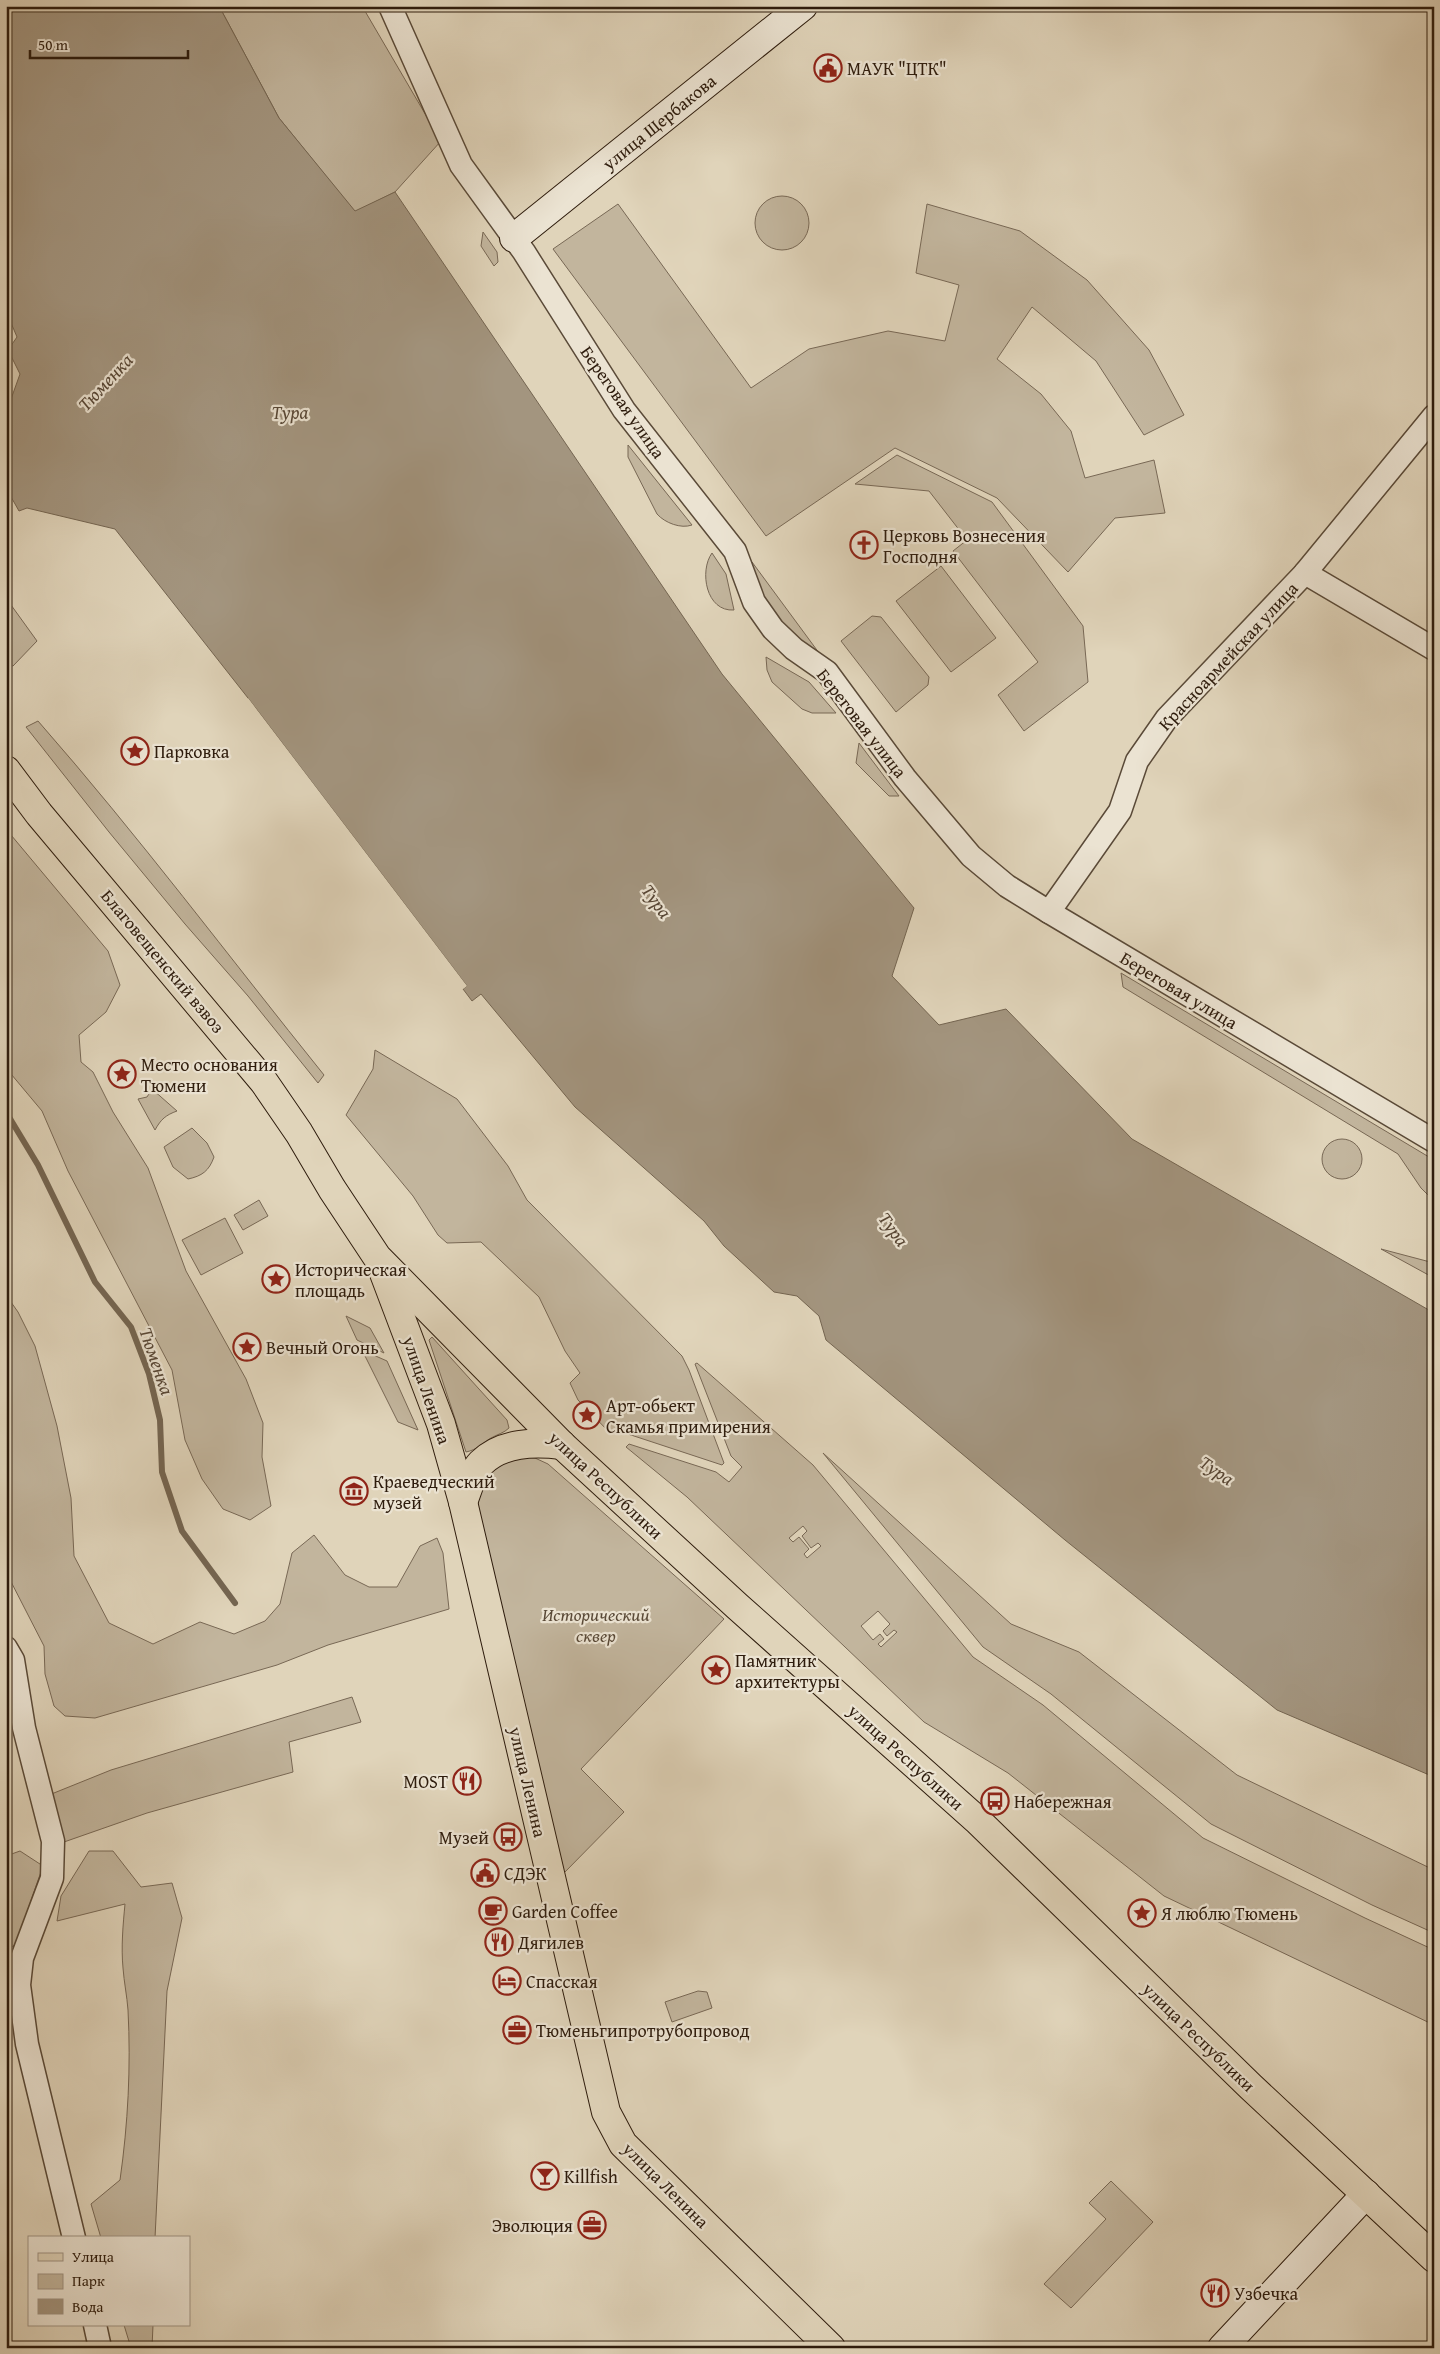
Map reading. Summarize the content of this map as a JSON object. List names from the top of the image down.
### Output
{
  "streets": {
    "main road": ["Благовещенский взвоз", "улица Ленина", "улица Республики"],
    "street": ["улица Щербакова", "Береговая улица", "Красноармейская улица"]
  },
  "crossings": [
    ["улица Щербакова", "Береговая улица"],
    ["Береговая улица", "Красноармейская улица"],
    ["Благовещенский взвоз", "улица Ленина"],
    ["Благовещенский взвоз", "улица Республики"],
    ["улица Ленина", "улица Республики"]
  ],
  "water": ["Тюменка", "Тура"],
  "parks": ["Исторический сквер"],
  "places": {
    "public building": ["МАУК \"ЦТК\"", "СДЭК"],
    "church": ["Церковь Вознесения Господня"],
    "place": [
      "Парковка",
      "Место основания Тюмени",
      "Историческая площадь",
      "Вечный Огонь",
      "Арт-обьект Скамья примирения",
      "Памятник архитектуры",
      "Я люблю Тюмень"
    ],
    "museum": ["Краеведческий музей"],
    "restaurant": ["MOST", "Дягилев", "Узбечка"],
    "bus stop": ["Набережная", "Музей"],
    "cafe": ["Garden Coffee"],
    "hotel": ["Спасская"],
    "office": ["Тюменьгипротрубопровод", "Эволюция"],
    "bar": ["Killfish"]
  },
  "legend": ["Улица", "Парк", "Вода"],
  "scale_bar": "50 m"
}
